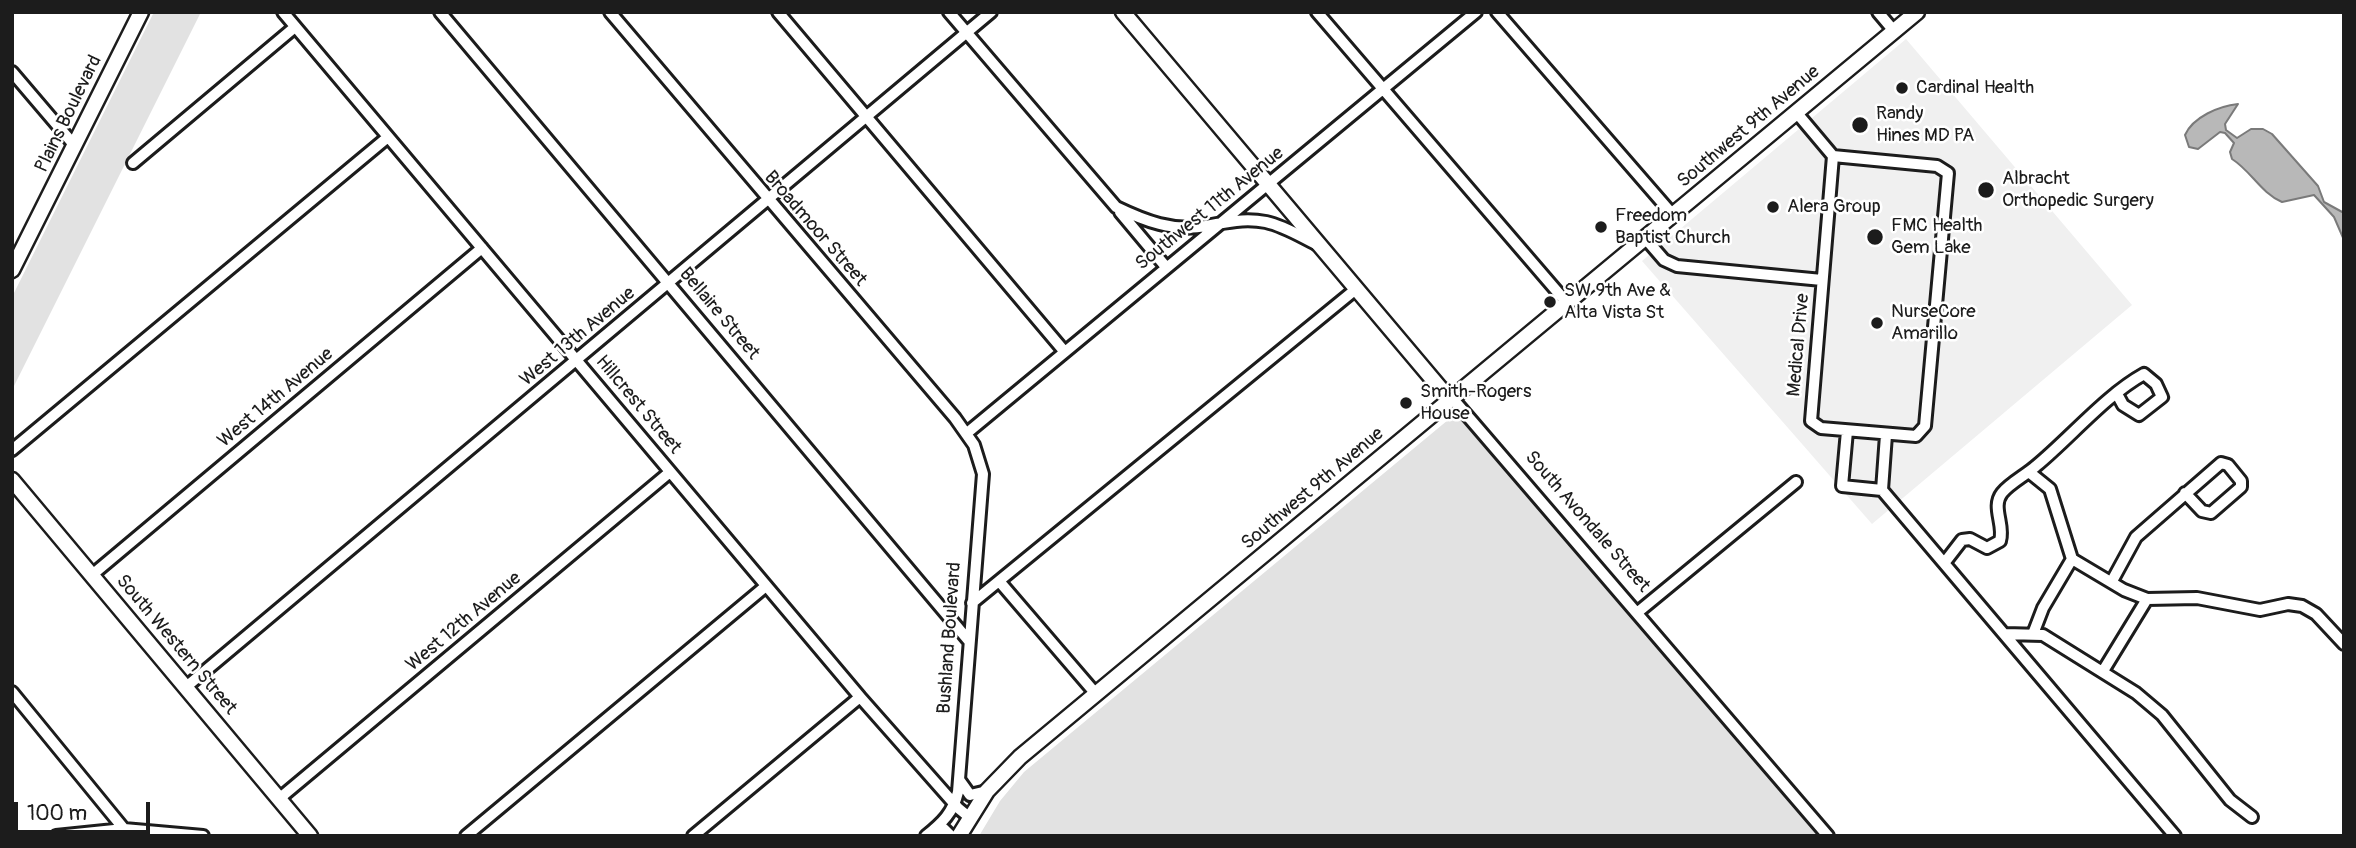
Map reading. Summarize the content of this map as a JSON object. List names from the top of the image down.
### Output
{
  "streets": {
    "main road": [
      "Plains Boulevard",
      "Southwest 9th Avenue",
      "South Avondale Street",
      "Bushland Boulevard",
      "South Western Street"
    ],
    "street": [
      "Southwest 11th Avenue",
      "Broadmoor Street",
      "Bellaire Street",
      "West 13th Avenue",
      "Medical Drive",
      "West 14th Avenue",
      "Hillcrest Street",
      "West 12th Avenue"
    ]
  },
  "crossings": [
    ["Southwest 9th Avenue", "Hillcrest Street"],
    ["Southwest 9th Avenue", "South Avondale Street"],
    ["Southwest 9th Avenue", "Bushland Boulevard"],
    ["Southwest 11th Avenue", "Broadmoor Street"],
    ["Southwest 11th Avenue", "South Avondale Street"],
    ["Broadmoor Street", "West 13th Avenue"],
    ["Broadmoor Street", "Bushland Boulevard"],
    ["Bellaire Street", "West 13th Avenue"],
    ["Bellaire Street", "Bushland Boulevard"],
    ["West 13th Avenue", "Hillcrest Street"],
    ["West 13th Avenue", "South Western Street"],
    ["West 14th Avenue", "Hillcrest Street"],
    ["West 14th Avenue", "South Western Street"],
    ["Hillcrest Street", "West 12th Avenue"],
    ["Hillcrest Street", "Bushland Boulevard"],
    ["West 12th Avenue", "South Western Street"]
  ],
  "places": [
    "Cardinal Health",
    "Randy Hines MD PA",
    "Albracht Orthopedic Surgery",
    "Alera Group",
    "Freedom Baptist Church",
    "FMC Health Gem Lake",
    "SW 9th Ave & Alta Vista St",
    "NurseCore Amarillo",
    "Smith-Rogers House"
  ],
  "scale_bar": "100 m"
}
